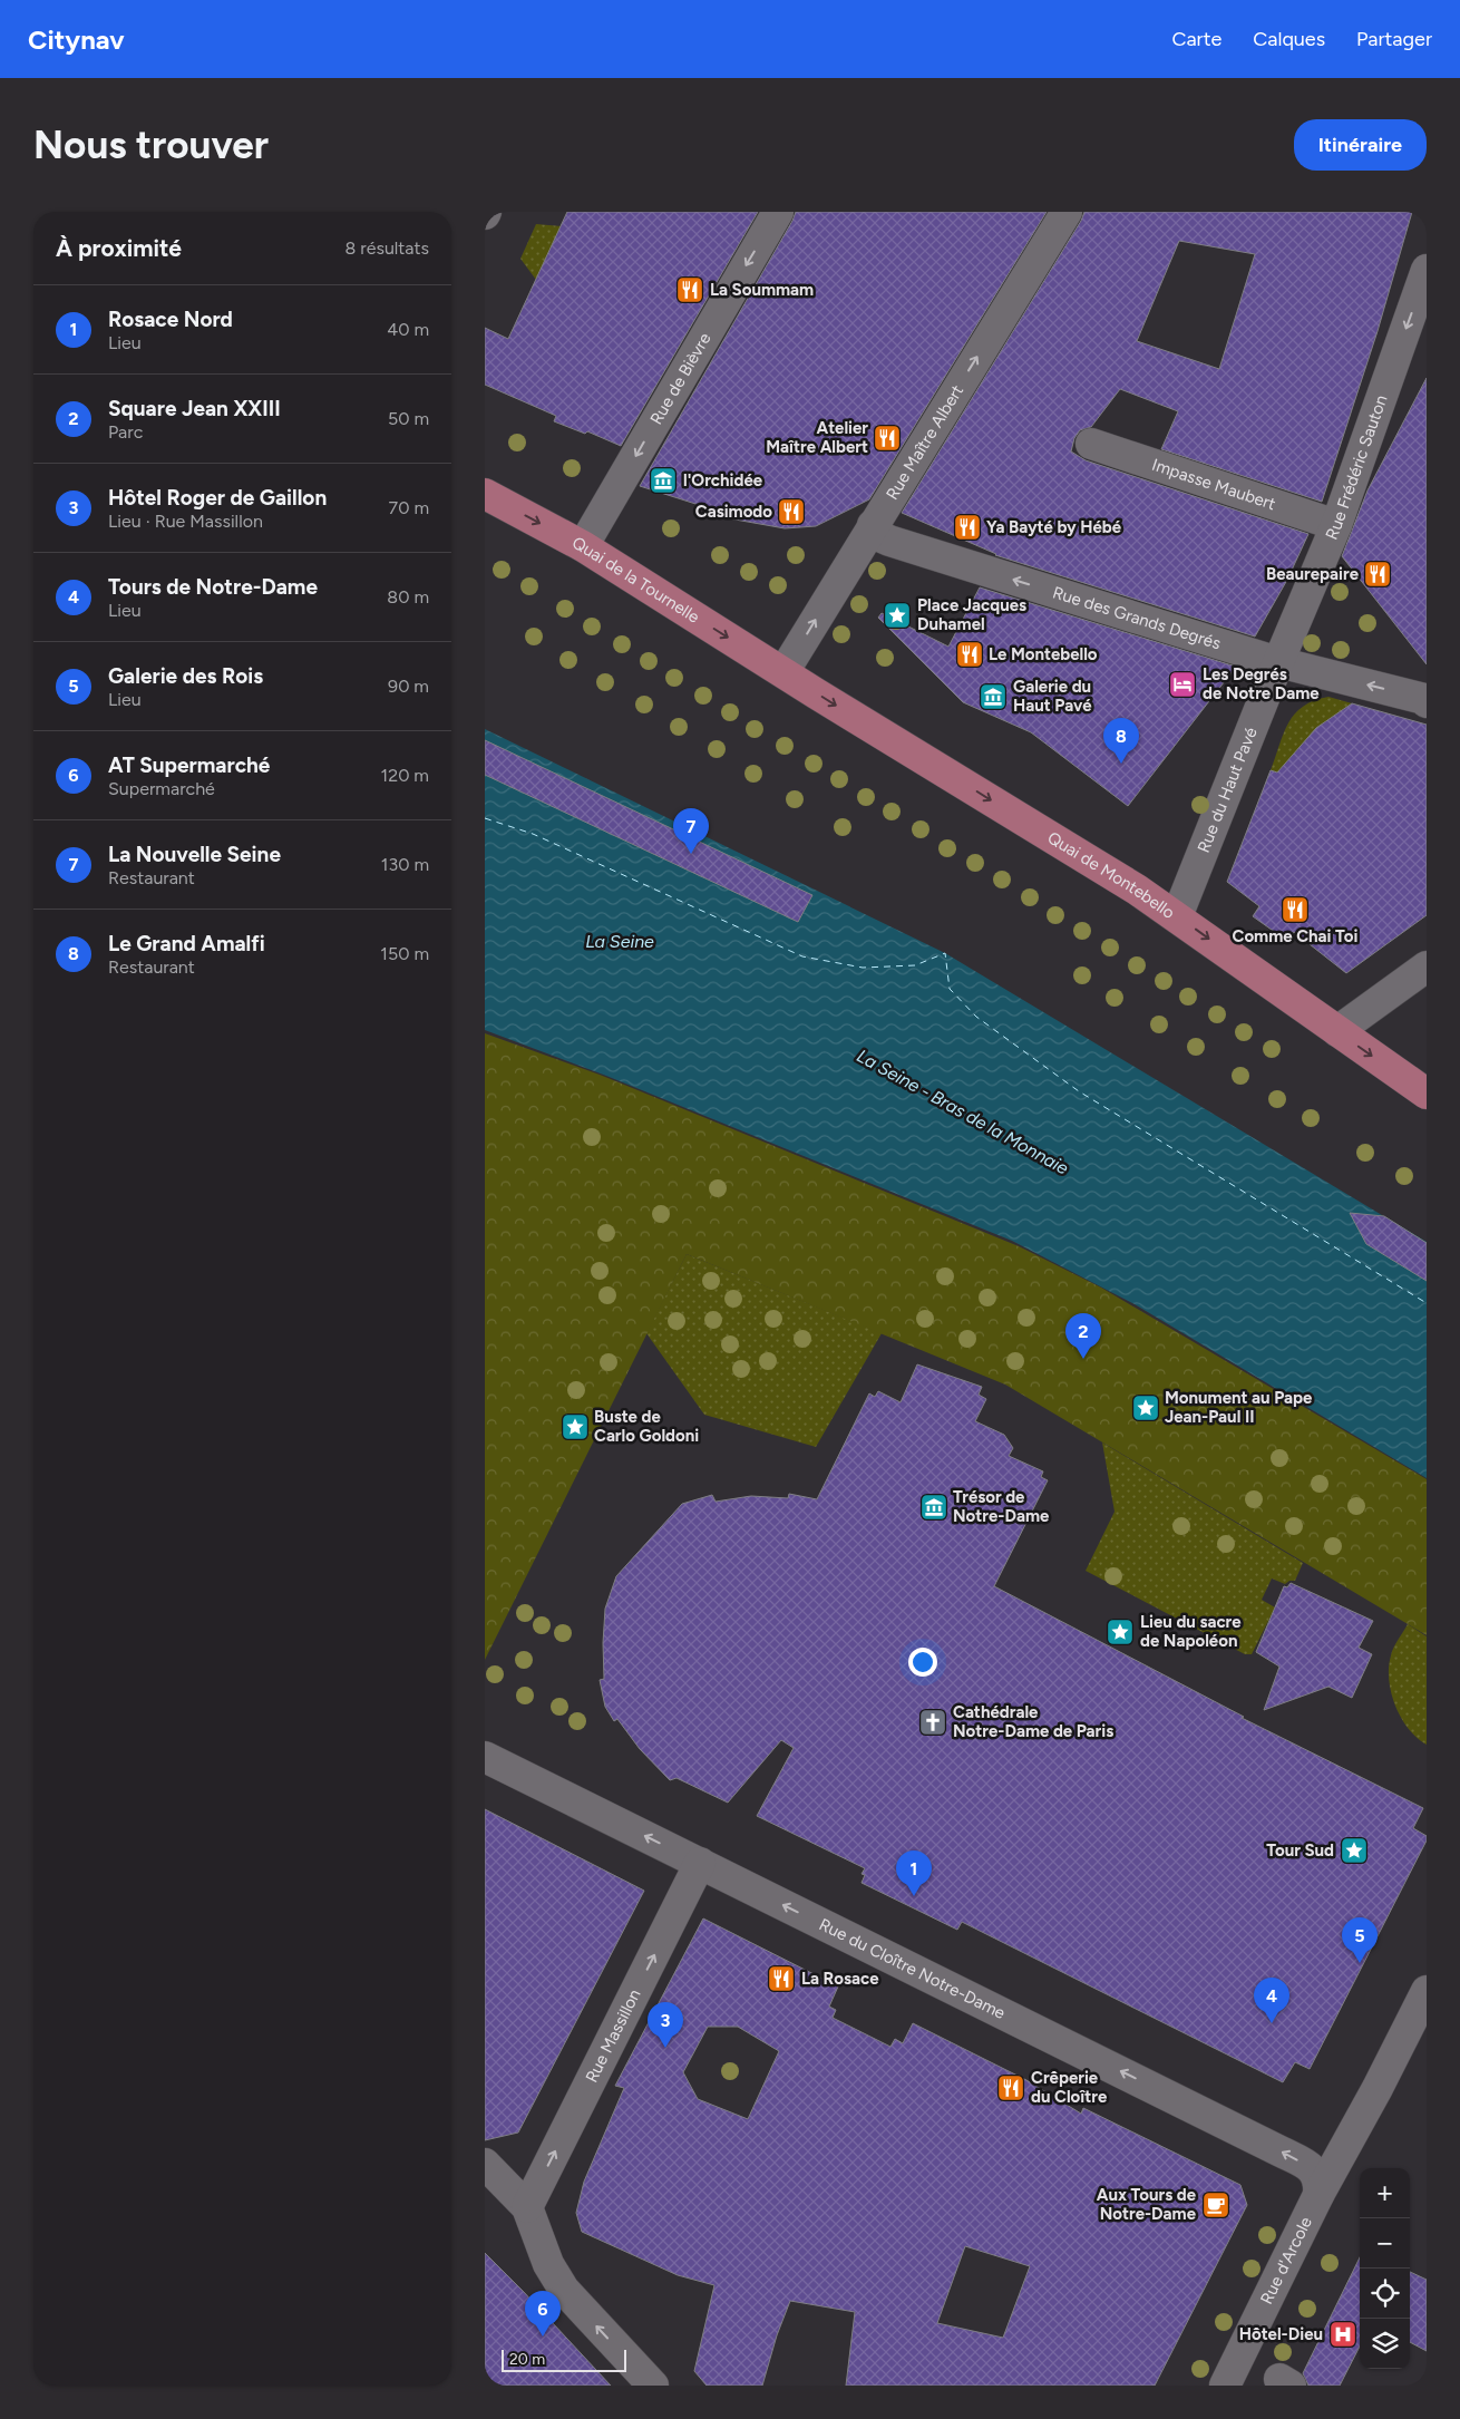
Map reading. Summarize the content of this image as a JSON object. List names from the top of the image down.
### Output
{
  "streets": {
    "main road": ["Quai de la Tournelle", "Quai de Montebello"],
    "street": [
      "Rue de Bièvre",
      "Rue Maître Albert",
      "Rue Frédéric Sauton",
      "Impasse Maubert",
      "Rue des Grands Degrés",
      "Rue du Haut Pavé",
      "Rue du Cloître Notre-Dame",
      "Rue Massillon",
      "Rue d'Arcole"
    ]
  },
  "crossings": [
    ["Rue de Bièvre", "Quai de la Tournelle"],
    ["Rue Maître Albert", "Quai de la Tournelle"],
    ["Rue Maître Albert", "Rue des Grands Degrés"],
    ["Rue Maître Albert", "Quai de Montebello"],
    ["Rue Frédéric Sauton", "Impasse Maubert"],
    ["Rue Frédéric Sauton", "Rue des Grands Degrés"],
    ["Rue Frédéric Sauton", "Rue du Haut Pavé"],
    ["Quai de la Tournelle", "Quai de Montebello"],
    ["Rue des Grands Degrés", "Rue du Haut Pavé"],
    ["Rue du Haut Pavé", "Quai de Montebello"],
    ["Rue du Cloître Notre-Dame", "Rue Massillon"],
    ["Rue du Cloître Notre-Dame", "Rue d'Arcole"]
  ],
  "one_way": [
    "Rue de Bièvre",
    "Rue Maître Albert",
    "Rue Frédéric Sauton",
    "Quai de la Tournelle",
    "Rue des Grands Degrés",
    "Quai de Montebello",
    "Rue du Cloître Notre-Dame",
    "Rue Massillon"
  ],
  "water": ["La Seine", "La Seine - Bras de la Monnaie"],
  "places": {
    "restaurant": [
      "La Soummam",
      "Atelier Maître Albert",
      "Casimodo",
      "Ya Bayté by Hébé",
      "Beaurepaire",
      "Le Montebello",
      "Comme Chai Toi",
      "La Rosace",
      "Crêperie du Cloître"
    ],
    "museum": ["l'Orchidée", "Galerie du Haut Pavé", "Trésor de Notre-Dame"],
    "place": [
      "Place Jacques Duhamel",
      "Monument au Pape Jean-Paul II",
      "Buste de Carlo Goldoni",
      "Lieu du sacre de Napoléon",
      "Tour Sud"
    ],
    "hotel": ["Les Degrés de Notre Dame"],
    "church": ["Cathédrale Notre-Dame de Paris"],
    "cafe": ["Aux Tours de Notre-Dame"],
    "hospital": ["Hôtel-Dieu"]
  },
  "scale_bar": "20 m",
  "page": {
    "header": "Citynav",
    "nav": ["Carte", "Calques", "Partager"],
    "buttons": "Itinéraire",
    "title": "Nous trouver",
    "heading": ["À proximité", "8 résultats"],
    "list": [
      {
        "mark": "1",
        "name": "Rosace Nord",
        "note": "Lieu",
        "value": "40 m"
      },
      {
        "mark": "2",
        "name": "Square Jean XXIII",
        "note": "Parc",
        "value": "50 m"
      },
      {
        "mark": "3",
        "name": "Hôtel Roger de Gaillon",
        "note": "Lieu · Rue Massillon",
        "value": "70 m"
      },
      {
        "mark": "4",
        "name": "Tours de Notre-Dame",
        "note": "Lieu",
        "value": "80 m"
      },
      {
        "mark": "5",
        "name": "Galerie des Rois",
        "note": "Lieu",
        "value": "90 m"
      },
      {
        "mark": "6",
        "name": "AT Supermarché",
        "note": "Supermarché",
        "value": "120 m"
      },
      {
        "mark": "7",
        "name": "La Nouvelle Seine",
        "note": "Restaurant",
        "value": "130 m"
      },
      {
        "mark": "8",
        "name": "Le Grand Amalfi",
        "note": "Restaurant",
        "value": "150 m"
      }
    ],
    "pins": [
      "8",
      "7",
      "2",
      "1",
      "5",
      "4",
      "3",
      "6"
    ],
    "map_buttons": ["+", "−"],
    "scale": "20 m"
  }
}
